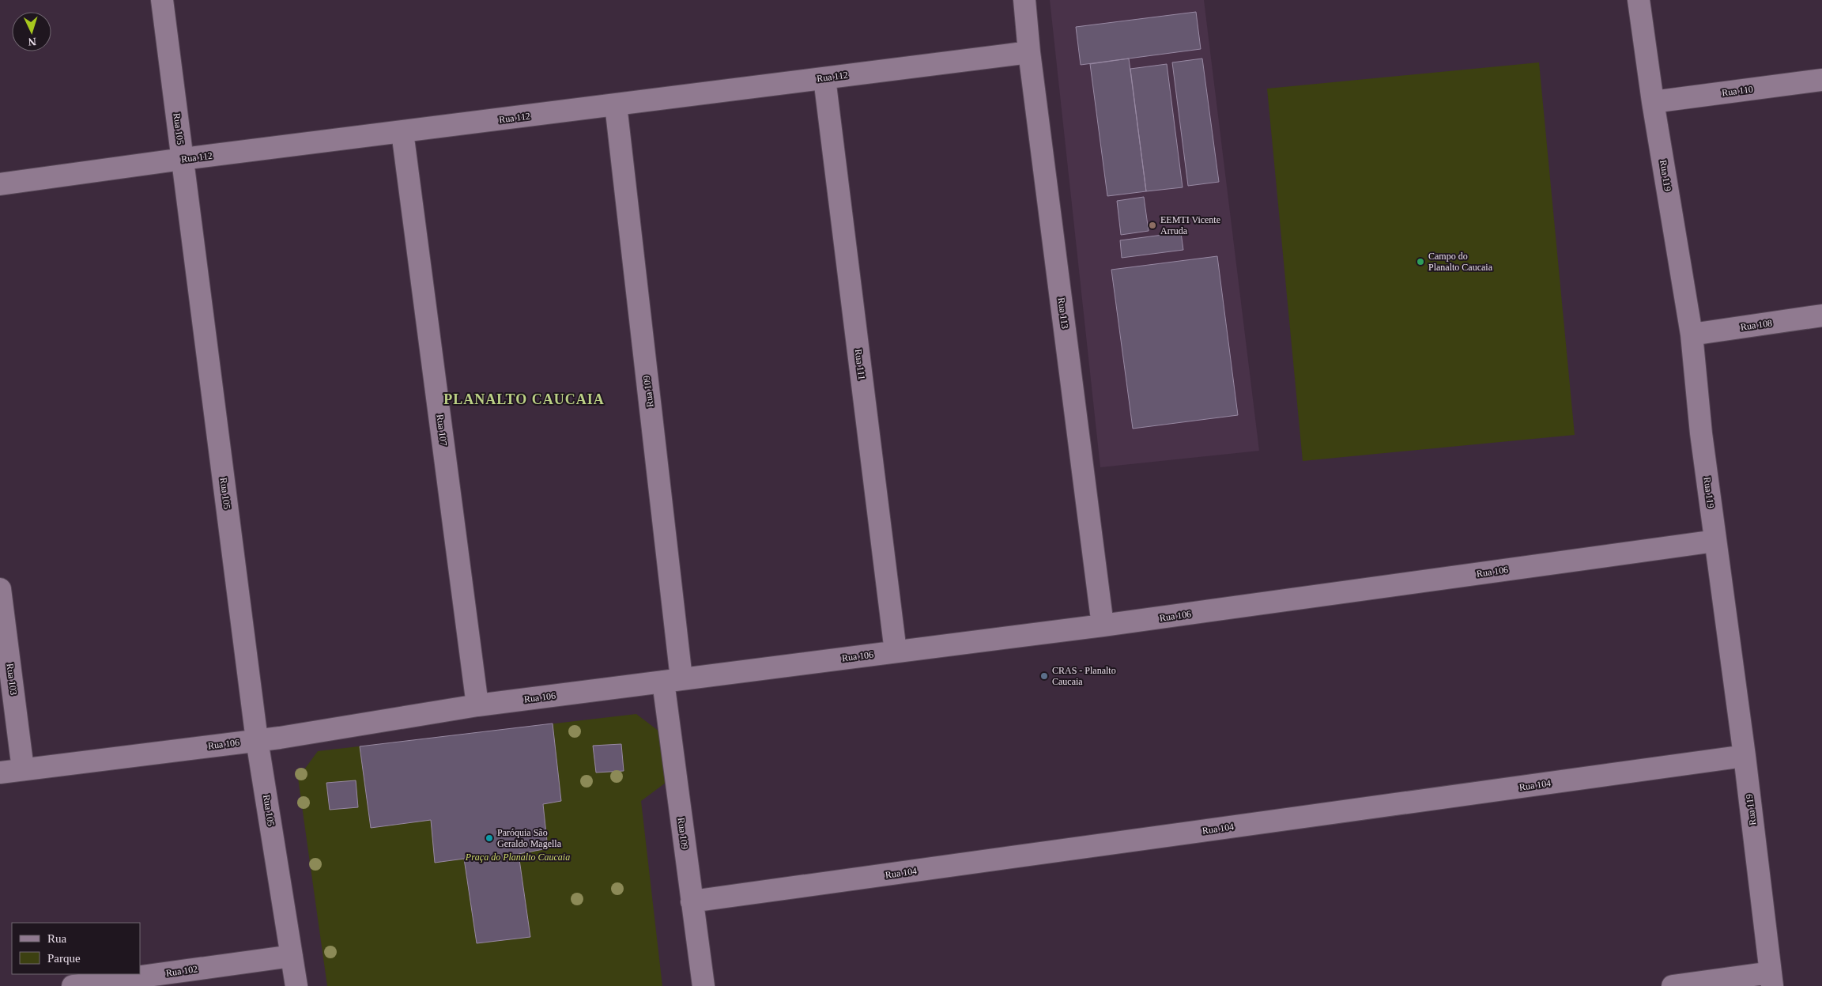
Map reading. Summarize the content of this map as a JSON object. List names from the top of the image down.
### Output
{
  "streets": {
    "street": [
      "Rua 112",
      "Rua 110",
      "Rua 105",
      "Rua 119",
      "Rua 113",
      "Rua 108",
      "Rua 111",
      "Rua 109",
      "Rua 107",
      "Rua 106",
      "Rua 103",
      "Rua 104",
      "Rua 102"
    ]
  },
  "crossings": [
    ["Rua 112", "Rua 105"],
    ["Rua 112", "Rua 113"],
    ["Rua 112", "Rua 111"],
    ["Rua 112", "Rua 109"],
    ["Rua 112", "Rua 107"],
    ["Rua 110", "Rua 119"],
    ["Rua 105", "Rua 106"],
    ["Rua 105", "Rua 102"],
    ["Rua 119", "Rua 108"],
    ["Rua 119", "Rua 106"],
    ["Rua 119", "Rua 104"],
    ["Rua 113", "Rua 106"],
    ["Rua 111", "Rua 106"],
    ["Rua 109", "Rua 106"],
    ["Rua 109", "Rua 104"],
    ["Rua 107", "Rua 106"],
    ["Rua 106", "Rua 103"]
  ],
  "districts": ["PLANALTO CAUCAIA"],
  "parks": ["Praça do Planalto Caucaia"],
  "places": [
    "EEMTI Vicente Arruda",
    "Campo do Planalto Caucaia",
    "CRAS - Planalto Caucaia",
    "Paróquia São Geraldo Magella"
  ],
  "legend": ["Rua", "Parque"],
  "north": "bottom"
}
